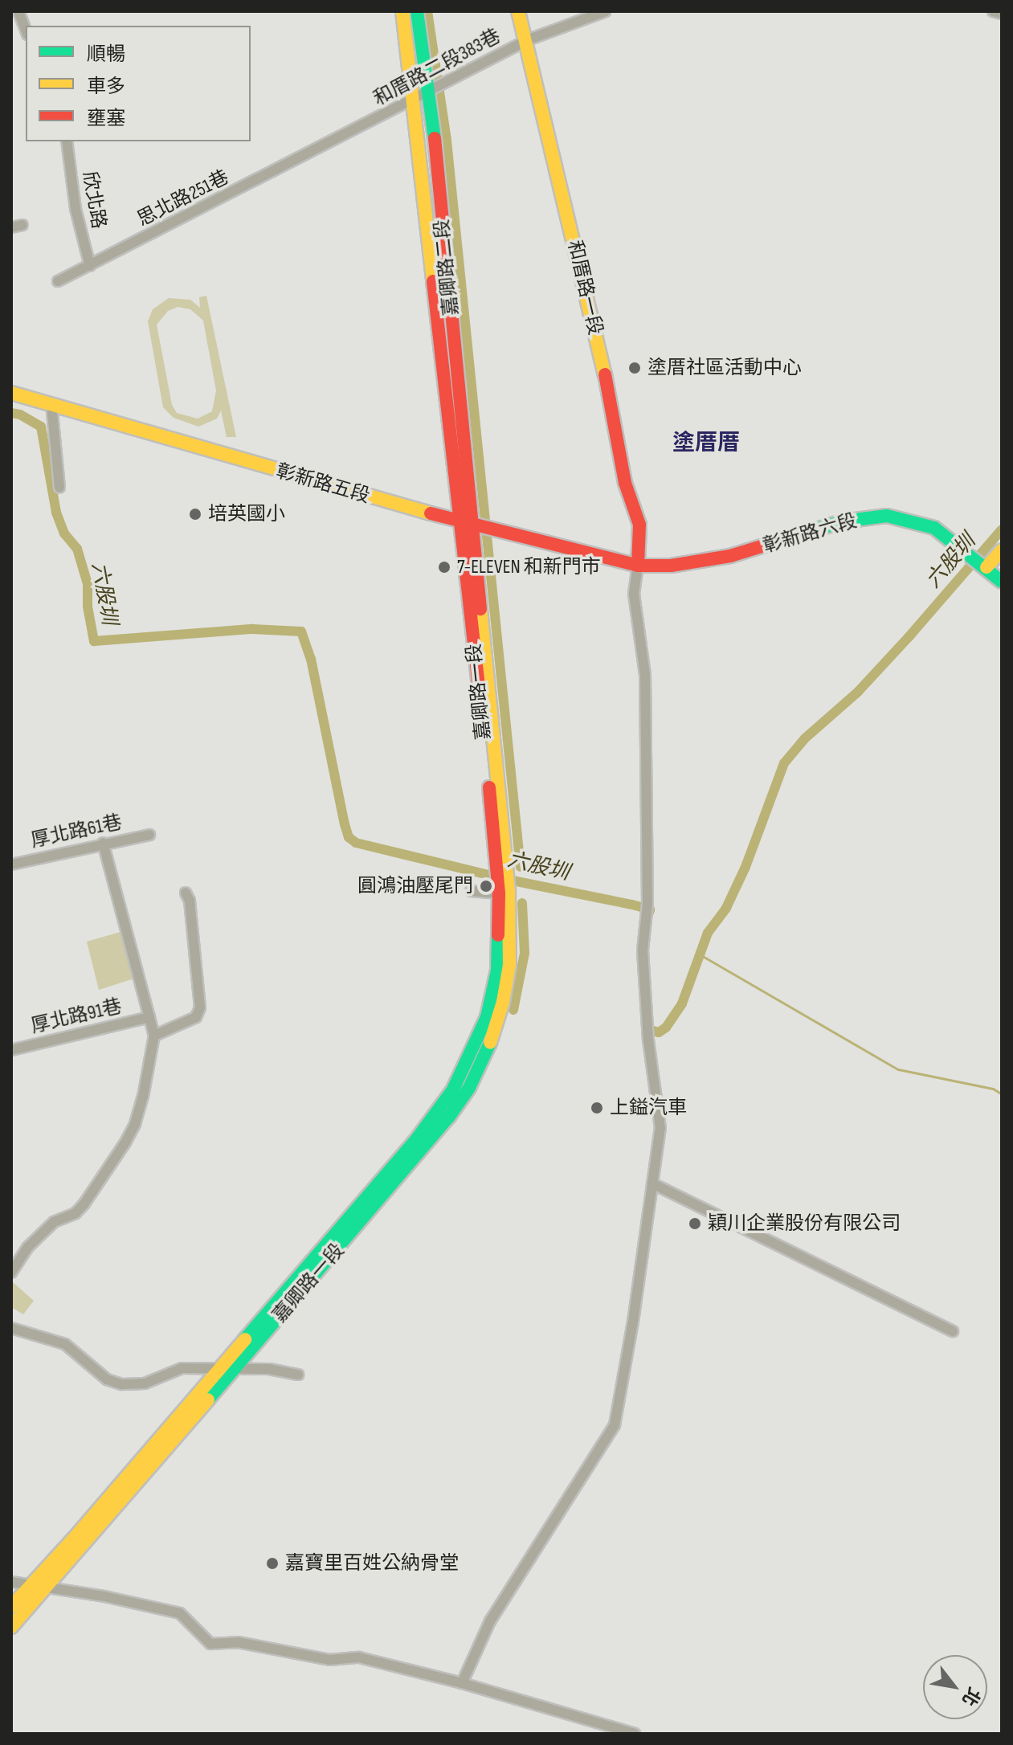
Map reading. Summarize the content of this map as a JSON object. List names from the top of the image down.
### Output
{
  "streets": {
    "street": [
      "和厝路二段383巷",
      "思北路251巷",
      "欣北路",
      "嘉卿路二段",
      "和厝路一段",
      "彰新路五段",
      "彰新路六段",
      "嘉卿路一段",
      "厚北路61巷",
      "厚北路91巷"
    ]
  },
  "crossings": [
    ["和厝路二段383巷", "思北路251巷"],
    ["和厝路二段383巷", "嘉卿路二段"],
    ["和厝路二段383巷", "和厝路一段"],
    ["思北路251巷", "欣北路"],
    ["嘉卿路二段", "彰新路五段"],
    ["嘉卿路二段", "嘉卿路一段"],
    ["和厝路一段", "彰新路五段"],
    ["和厝路一段", "彰新路六段"],
    ["彰新路五段", "彰新路六段"],
    ["彰新路五段", "嘉卿路一段"]
  ],
  "districts": ["塗厝厝"],
  "water": ["六股圳"],
  "places": [
    "塗厝社區活動中心",
    "培英國小",
    "7-ELEVEN 和新門市",
    "圓鴻油壓尾門",
    "上鎰汽車",
    "穎川企業股份有限公司",
    "嘉寶里百姓公納骨堂"
  ],
  "legend": ["順暢", "車多", "壅塞"],
  "north": "bottom right"
}
